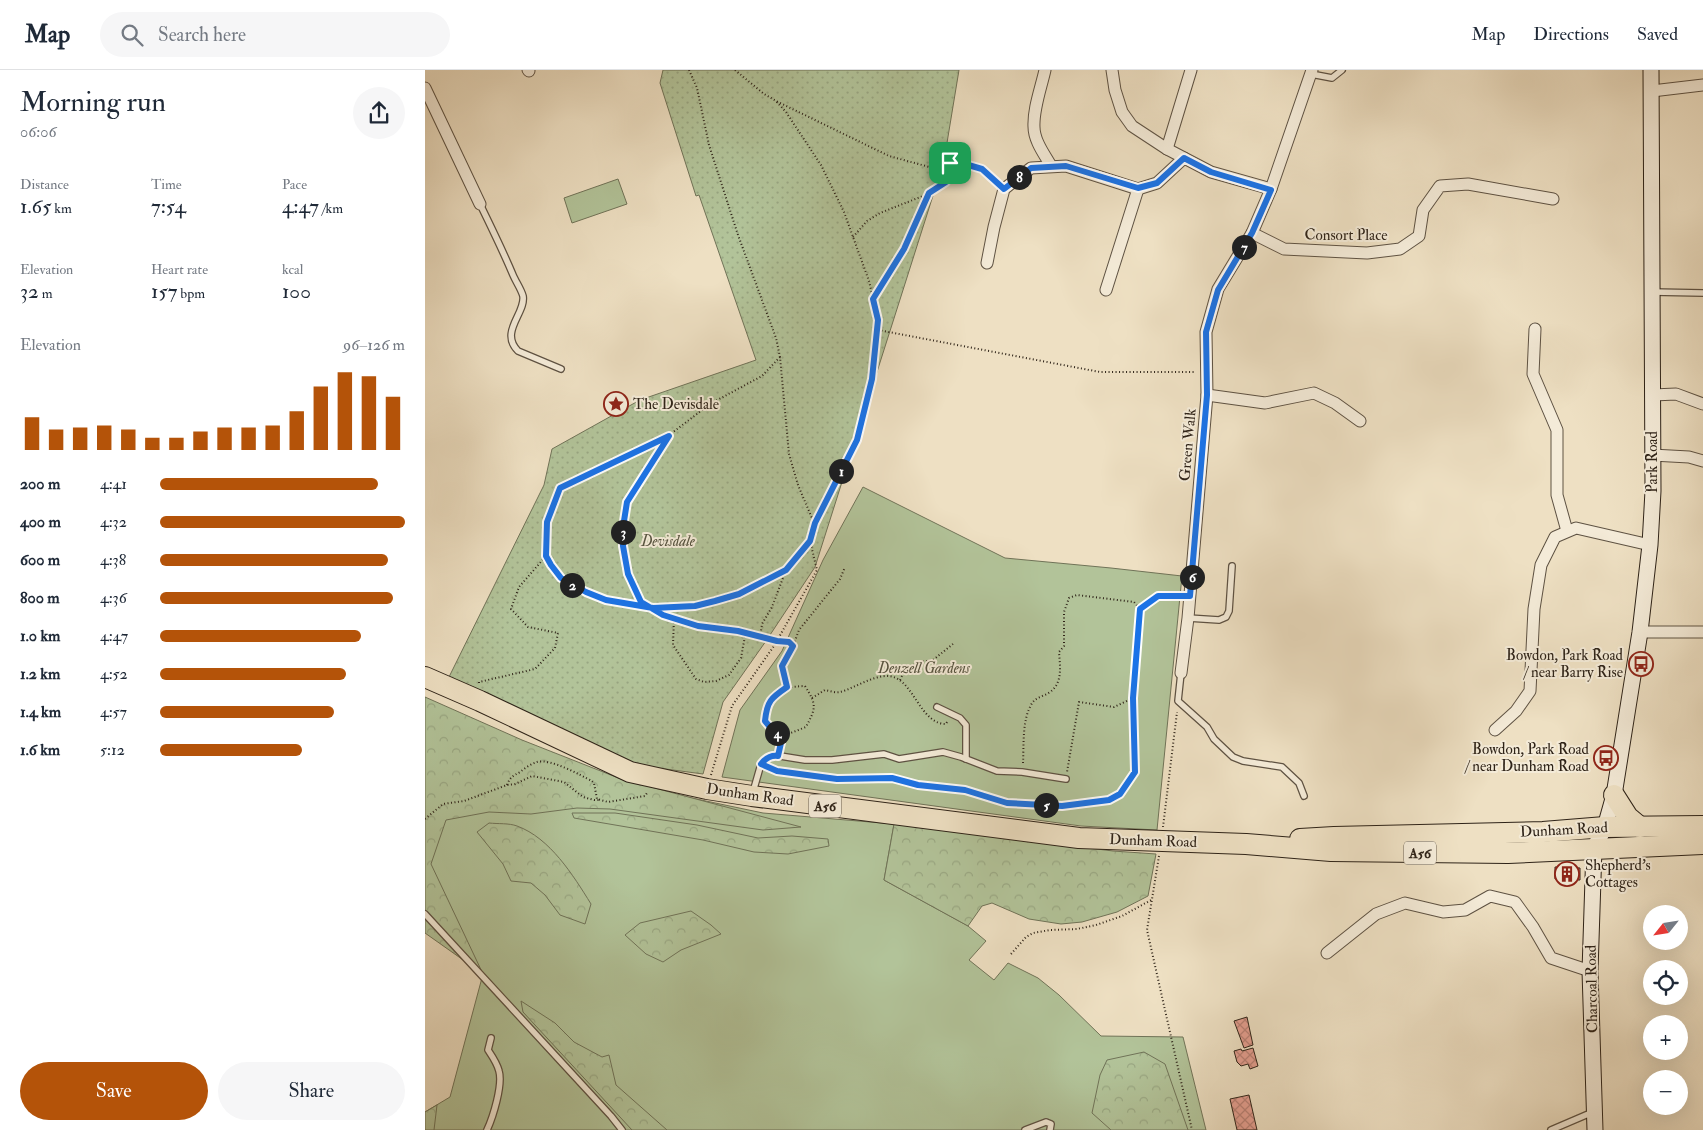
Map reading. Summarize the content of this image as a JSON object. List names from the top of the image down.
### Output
{
  "streets": {
    "highway": ["Dunham Road", "A56"],
    "main road": ["Park Road", "Charcoal Road"],
    "street": ["Consort Place", "Green Walk"]
  },
  "crossings": [
    ["Consort Place", "Green Walk"],
    ["Park Road", "Dunham Road"],
    ["Park Road", "Charcoal Road"],
    ["Dunham Road", "Charcoal Road"]
  ],
  "parks": ["Devisdale", "Denzell Gardens"],
  "places": {
    "place": ["The Devisdale"],
    "bus stop": ["Bowdon, Park Road / near Barry Rise", "Bowdon, Park Road / near Dunham Road"],
    "building": ["Shepherd's Cottages"]
  },
  "north": "bottom left",
  "page": {
    "header": "Map",
    "search": "Search here",
    "nav": ["Map", "Directions", "Saved"],
    "heading": ["Morning run", "06:06"],
    "stats": [
      ["Distance", "1.65 km"],
      ["Time", "7:54"],
      ["Pace", "4:47 /km"],
      ["Elevation", "32 m"],
      ["Heart rate", "157 bpm"],
      ["kcal", "100"]
    ],
    "pins": [
      "8",
      "7",
      "1",
      "3",
      "6",
      "2",
      "4",
      "5"
    ],
    "chart": ["Elevation", "96–126 m"],
    "list": [
      {
        "name": "200 m",
        "note": "4:41"
      },
      {
        "name": "400 m",
        "note": "4:32"
      },
      {
        "name": "600 m",
        "note": "4:38"
      },
      {
        "name": "800 m",
        "note": "4:36"
      },
      {
        "name": "1.0 km",
        "note": "4:47"
      },
      {
        "name": "1.2 km",
        "note": "4:52"
      },
      {
        "name": "1.4 km",
        "note": "4:57"
      },
      {
        "name": "1.6 km",
        "note": "5:12"
      }
    ],
    "map_buttons": ["+", "−"],
    "buttons": ["Save", "Share"]
  }
}
